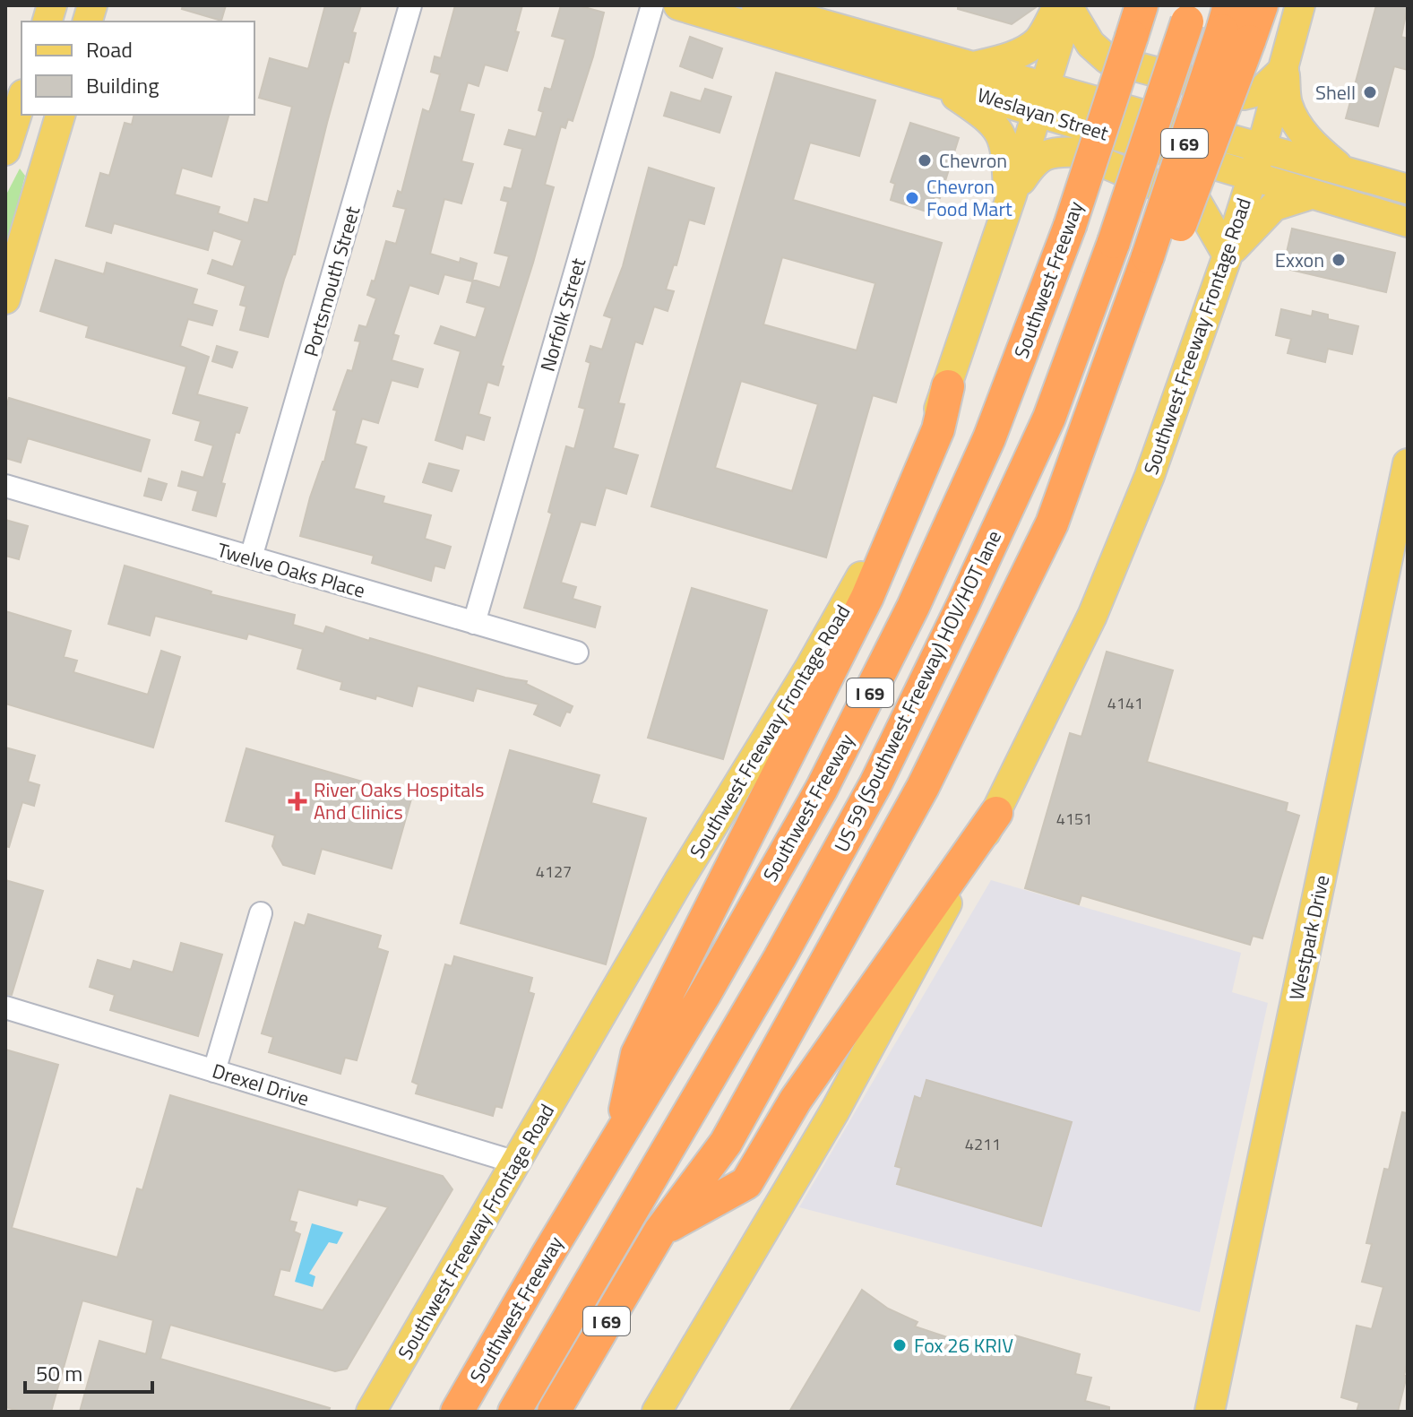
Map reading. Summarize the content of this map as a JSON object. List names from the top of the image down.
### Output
{
  "streets": {
    "highway": ["I 69", "Southwest Freeway", "US 59 (Southwest Freeway) HOV/HOT lane"],
    "main road": ["Weslayan Street", "Southwest Freeway Frontage Road", "Westpark Drive"],
    "street": [
      "Portsmouth Street",
      "Norfolk Street",
      "Twelve Oaks Place",
      "Drexel Drive"
    ]
  },
  "crossings": [
    ["Weslayan Street", "Southwest Freeway Frontage Road"],
    ["Portsmouth Street", "Twelve Oaks Place"],
    ["Norfolk Street", "Twelve Oaks Place"],
    ["Southwest Freeway Frontage Road", "Drexel Drive"]
  ],
  "places": {
    "other": [
      "Shell",
      "Chevron",
      "Chevron Food Mart",
      "Exxon",
      "Fox 26 KRIV"
    ],
    "health": ["River Oaks Hospitals And Clinics"]
  },
  "house_numbers": [
    "4141",
    "4151",
    "4127",
    "4211"
  ],
  "legend": ["Road", "Building"],
  "scale_bar": "50 m"
}
